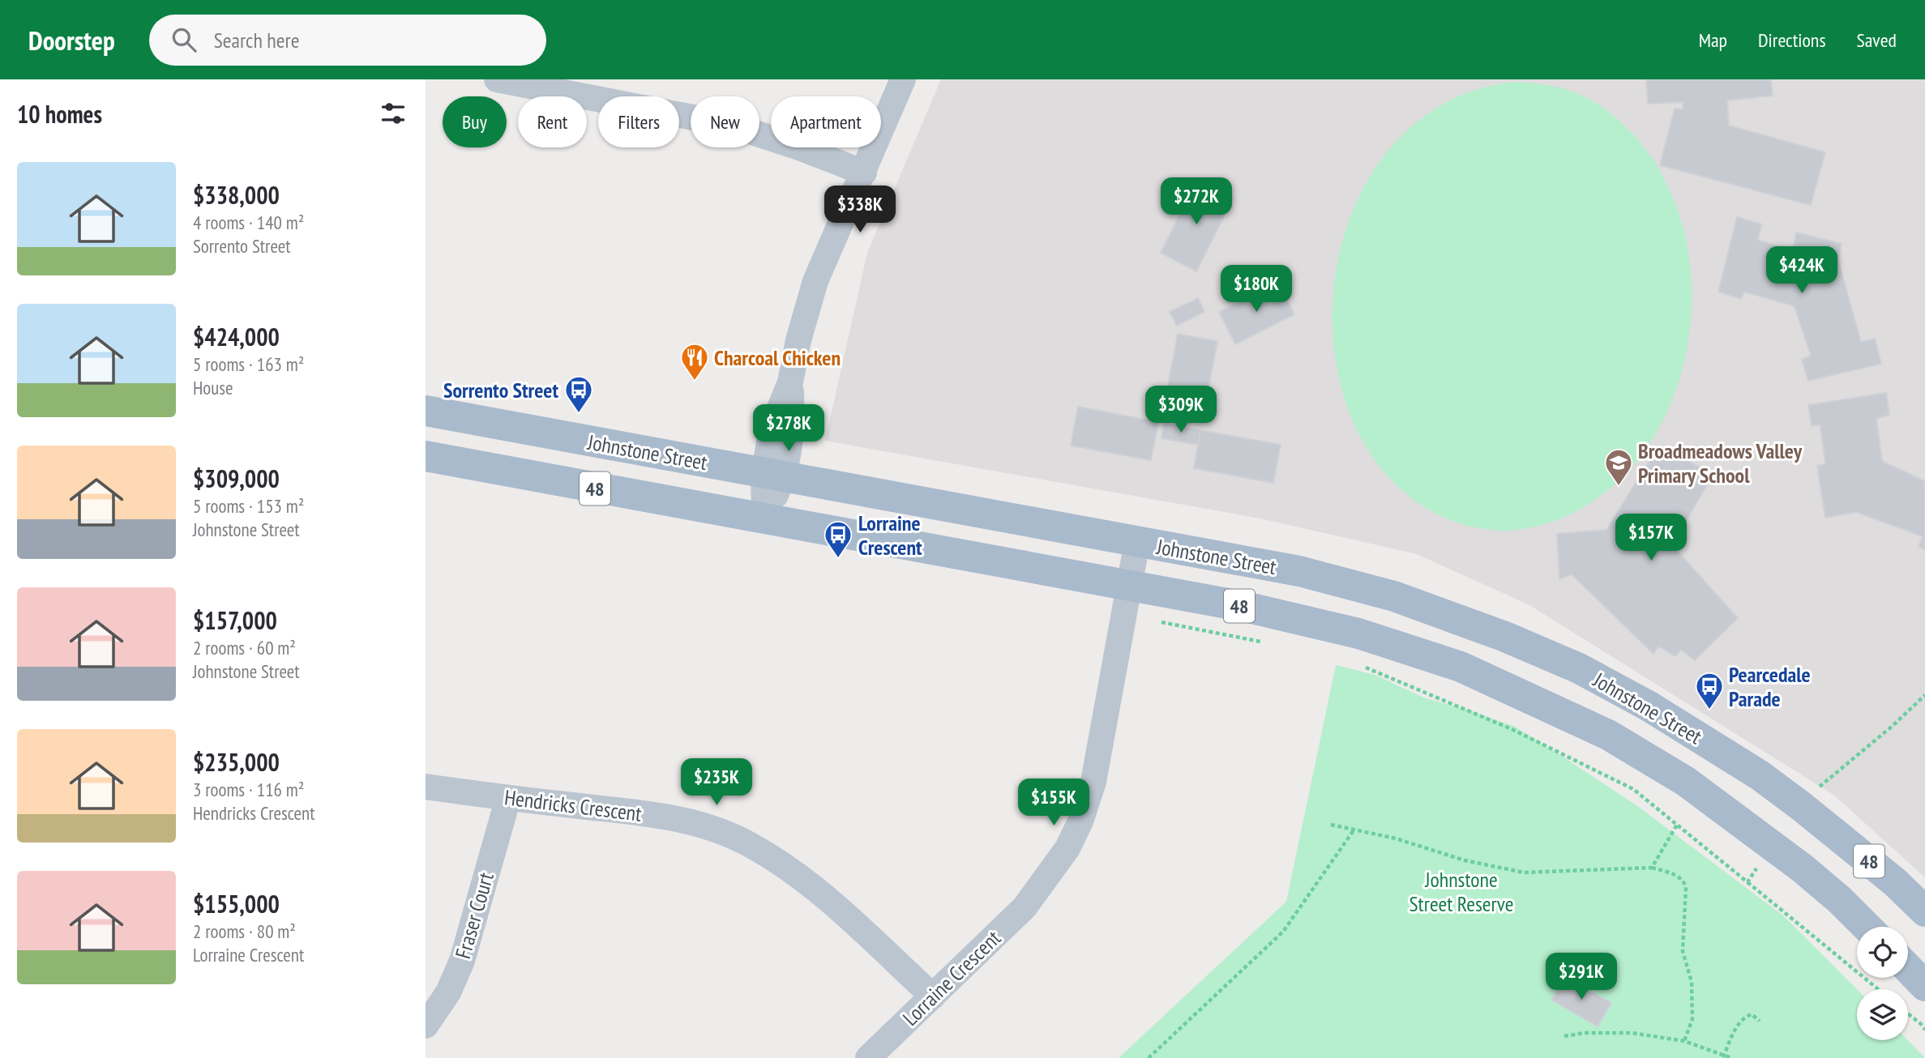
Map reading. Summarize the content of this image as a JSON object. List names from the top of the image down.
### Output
{
  "streets": {
    "main road": ["Johnstone Street", "48"],
    "street": ["Hendricks Crescent", "Fraser Court", "Lorraine Crescent"]
  },
  "crossings": [
    ["Johnstone Street", "Lorraine Crescent"],
    ["Hendricks Crescent", "Fraser Court"],
    ["Hendricks Crescent", "Lorraine Crescent"]
  ],
  "parks": ["Johnstone Street Reserve"],
  "places": {
    "restaurant": ["Charcoal Chicken"],
    "bus stop": ["Sorrento Street", "Lorraine Crescent", "Pearcedale Parade"],
    "school or university": ["Broadmeadows Valley Primary School"]
  },
  "page": {
    "header": "Doorstep",
    "search": "Search here",
    "nav": ["Map", "Directions", "Saved"],
    "heading": "10 homes",
    "chip": [
      "Buy",
      "Rent",
      "Filters",
      "New",
      "Apartment"
    ],
    "list": [
      {
        "name": "$338,000",
        "note": "4 rooms · 140 m² · Sorrento Street"
      },
      {
        "name": "$424,000",
        "note": "5 rooms · 163 m² · House"
      },
      {
        "name": "$309,000",
        "note": "5 rooms · 153 m² · Johnstone Street"
      },
      {
        "name": "$157,000",
        "note": "2 rooms · 60 m² · Johnstone Street"
      },
      {
        "name": "$235,000",
        "note": "3 rooms · 116 m² · Hendricks Crescent"
      },
      {
        "name": "$155,000",
        "note": "2 rooms · 80 m² · Lorraine Crescent"
      }
    ],
    "price": [
      "$272K",
      "$338K",
      "$424K",
      "$180K",
      "$309K",
      "$278K",
      "$157K",
      "$235K",
      "$155K",
      "$291K"
    ]
  }
}
